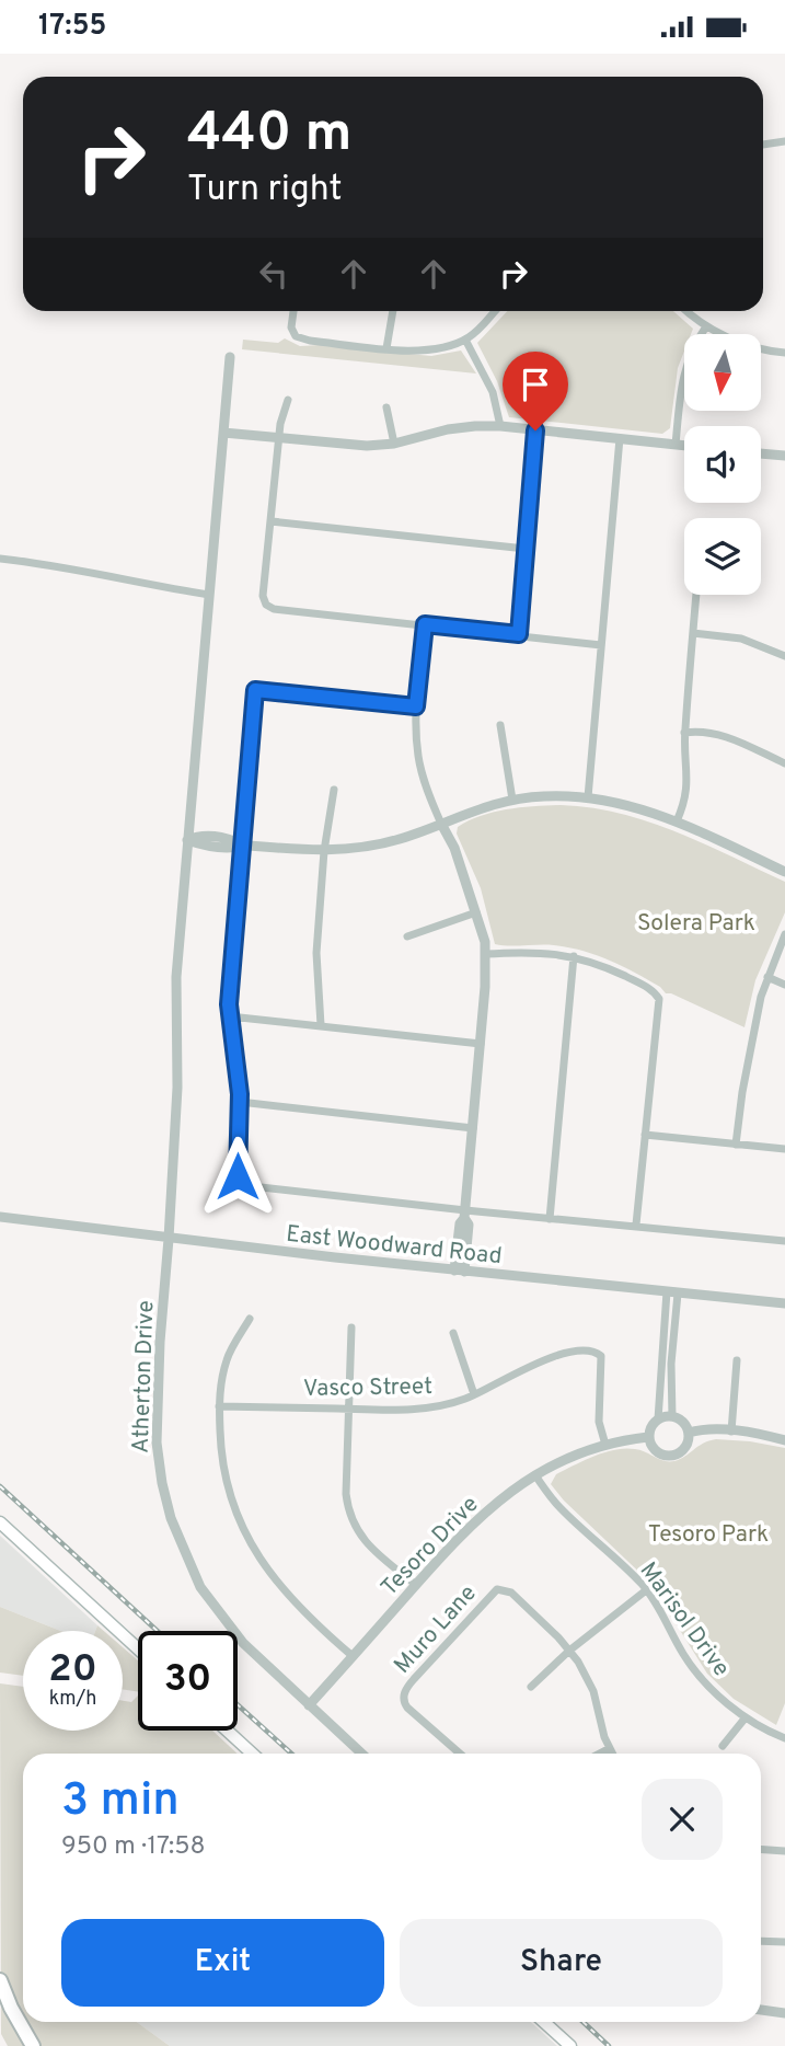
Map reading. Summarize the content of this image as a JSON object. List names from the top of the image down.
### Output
{
  "streets": {
    "street": [
      "East Woodward Road",
      "Atherton Drive",
      "Vasco Street",
      "Tesoro Drive",
      "Marisol Drive",
      "Muro Lane"
    ]
  },
  "crossings": [
    ["East Woodward Road", "Atherton Drive"],
    ["Atherton Drive", "Tesoro Drive"],
    ["Vasco Street", "Tesoro Drive"],
    ["Tesoro Drive", "Marisol Drive"]
  ],
  "parks": ["Solera Park", "Tesoro Park"],
  "north": "bottom",
  "page": {
    "status": "17:55",
    "turn": ["440 m", "Turn right"],
    "speed": "20 km/h",
    "limit": "30",
    "heading": ["3 min", "950 m · 17:58"],
    "buttons": ["Exit", "Share"]
  }
}
